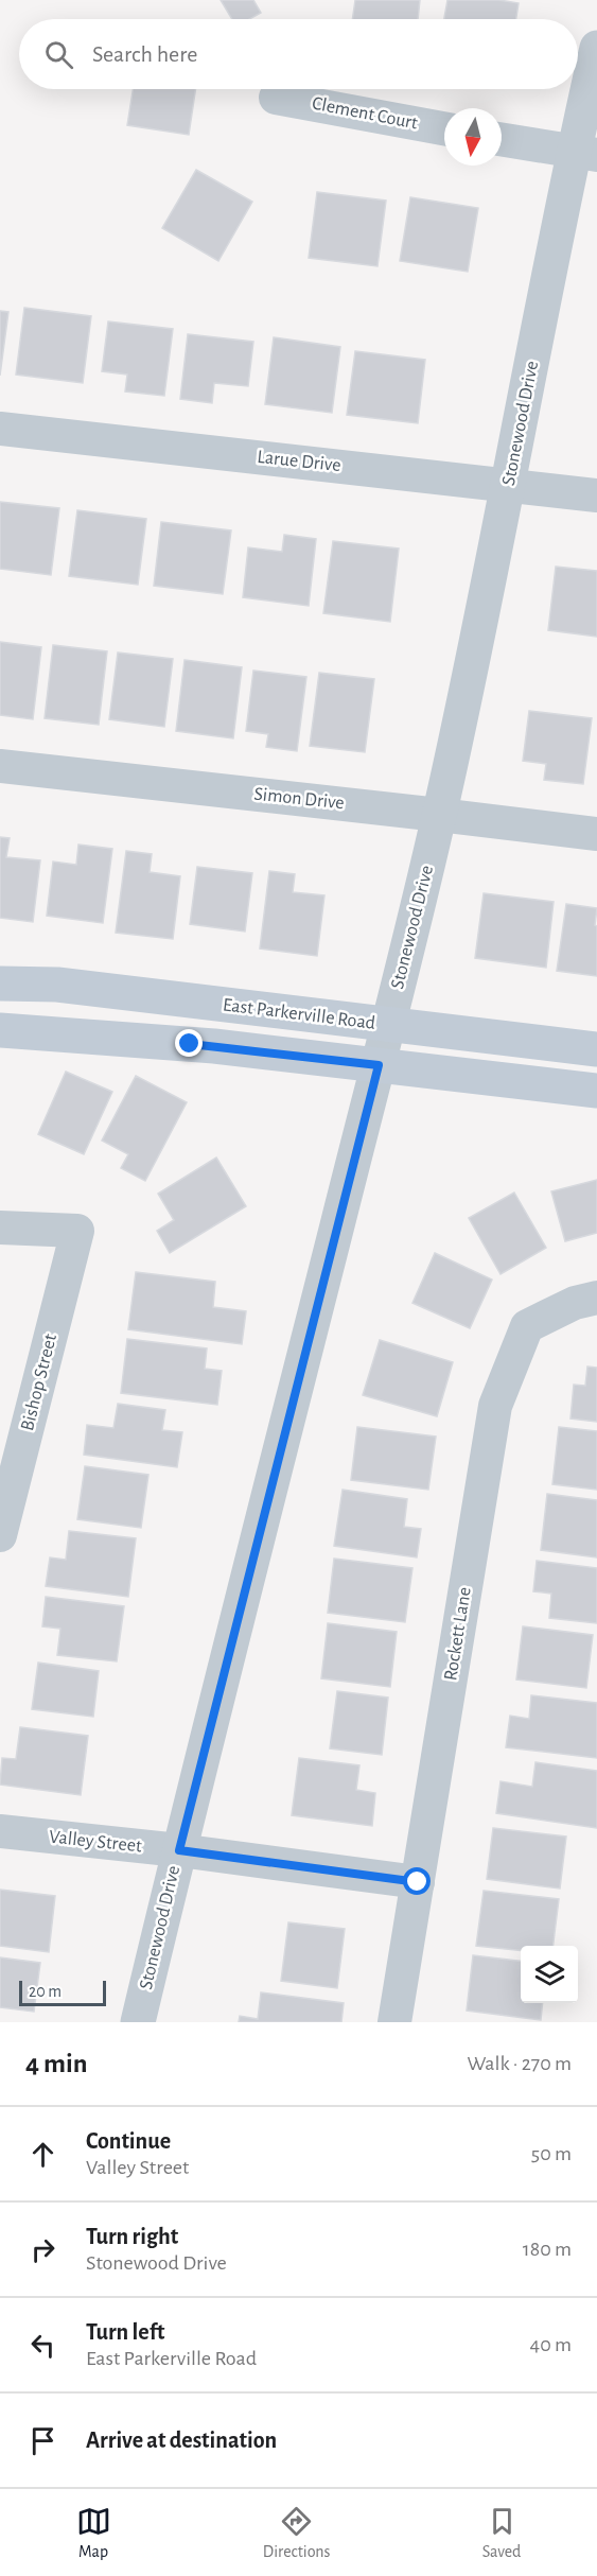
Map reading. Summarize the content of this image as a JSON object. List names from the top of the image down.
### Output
{
  "streets": {
    "main road": ["East Parkerville Road"],
    "street": [
      "Clement Court",
      "Stonewood Drive",
      "Larue Drive",
      "Simon Drive",
      "Bishop Street",
      "Rockett Lane",
      "Valley Street"
    ]
  },
  "crossings": [
    ["Stonewood Drive", "Larue Drive"],
    ["Stonewood Drive", "Simon Drive"],
    ["Stonewood Drive", "East Parkerville Road"],
    ["Stonewood Drive", "Valley Street"],
    ["Rockett Lane", "Valley Street"]
  ],
  "scale_bar": "20 m",
  "north": "bottom",
  "page": {
    "search": "Search here",
    "scale": "20 m",
    "heading": ["4 min", "Walk · 270 m"],
    "list": [
      ["Continue", "Valley Street", "50 m"],
      ["Turn right", "Stonewood Drive", "180 m"],
      ["Turn left", "East Parkerville Road", "40 m"],
      "Arrive at destination"
    ],
    "nav": ["Map", "Directions", "Saved"]
  }
}
